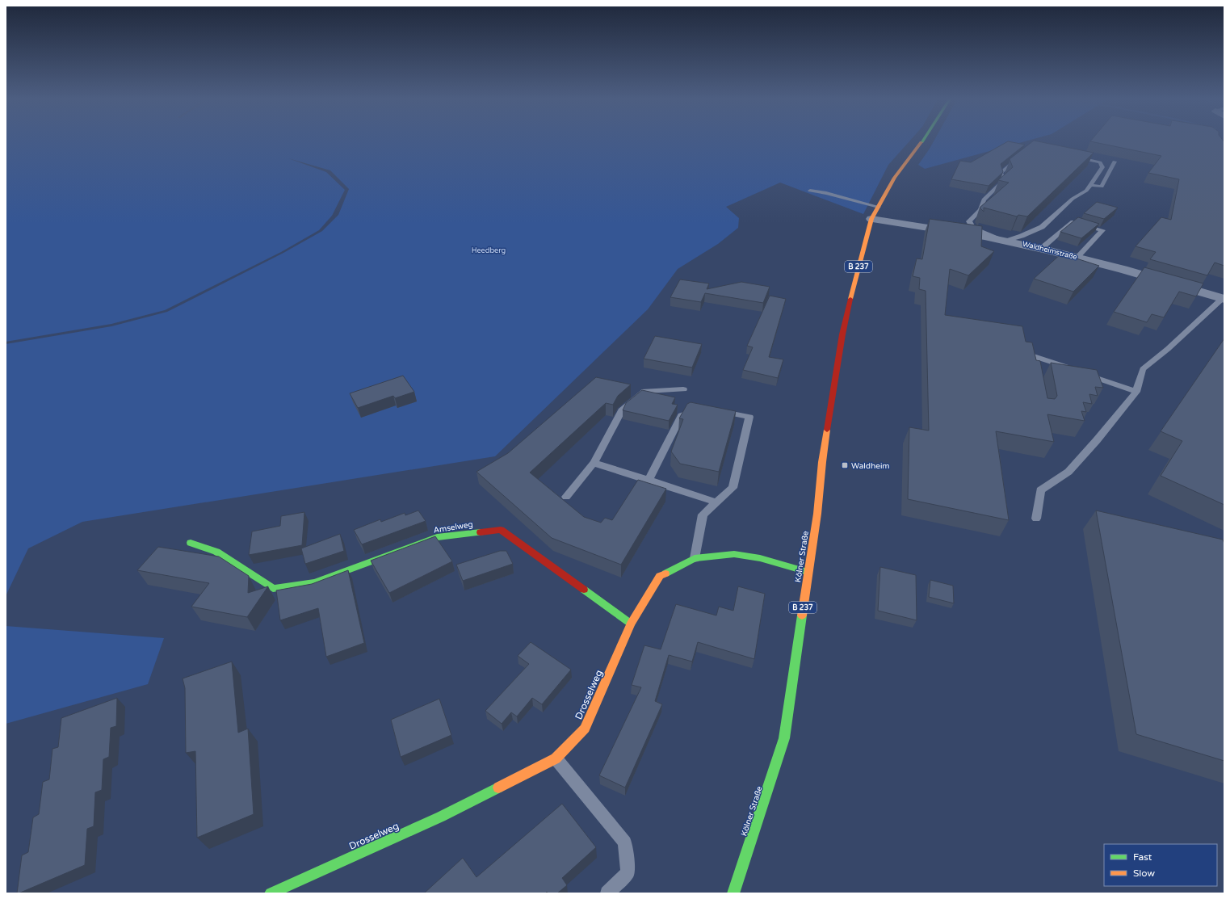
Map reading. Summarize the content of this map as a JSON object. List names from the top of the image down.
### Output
{
  "streets": {
    "main road": [
      "B 237",
      "Amselweg",
      "Kölner Straße",
      "Drosselweg"
    ],
    "street": ["Waldheimstraße"]
  },
  "crossings": [
    ["Waldheimstraße", "B 237"],
    ["Waldheimstraße", "Kölner Straße"],
    ["B 237", "Kölner Straße"],
    ["Amselweg", "Drosselweg"],
    ["Kölner Straße", "Drosselweg"]
  ],
  "parks": ["Heedberg"],
  "places": {
    "transit": ["Waldheim"]
  },
  "legend": ["Fast", "Slow"]
}
